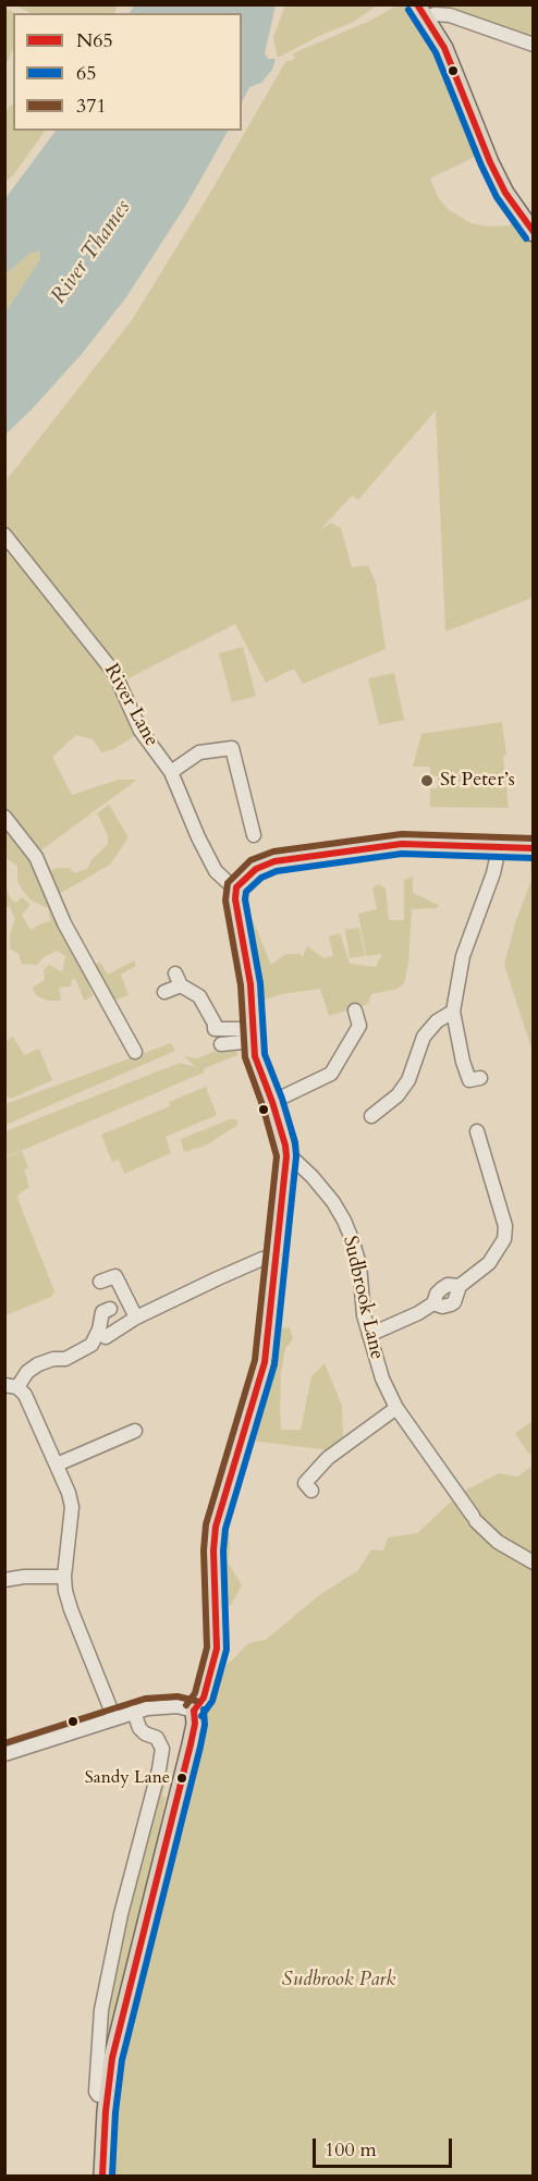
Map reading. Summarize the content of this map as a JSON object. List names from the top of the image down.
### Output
{
  "streets": {
    "street": ["River Lane", "Sudbrook Lane"]
  },
  "water": ["River Thames"],
  "parks": ["Sudbrook Park"],
  "places": ["St Peter’s", "Sandy Lane"],
  "lines": ["transit line N65", "transit line 65", "transit line 371"],
  "legend": ["N65", "65", "371"],
  "scale_bar": "100 m"
}
